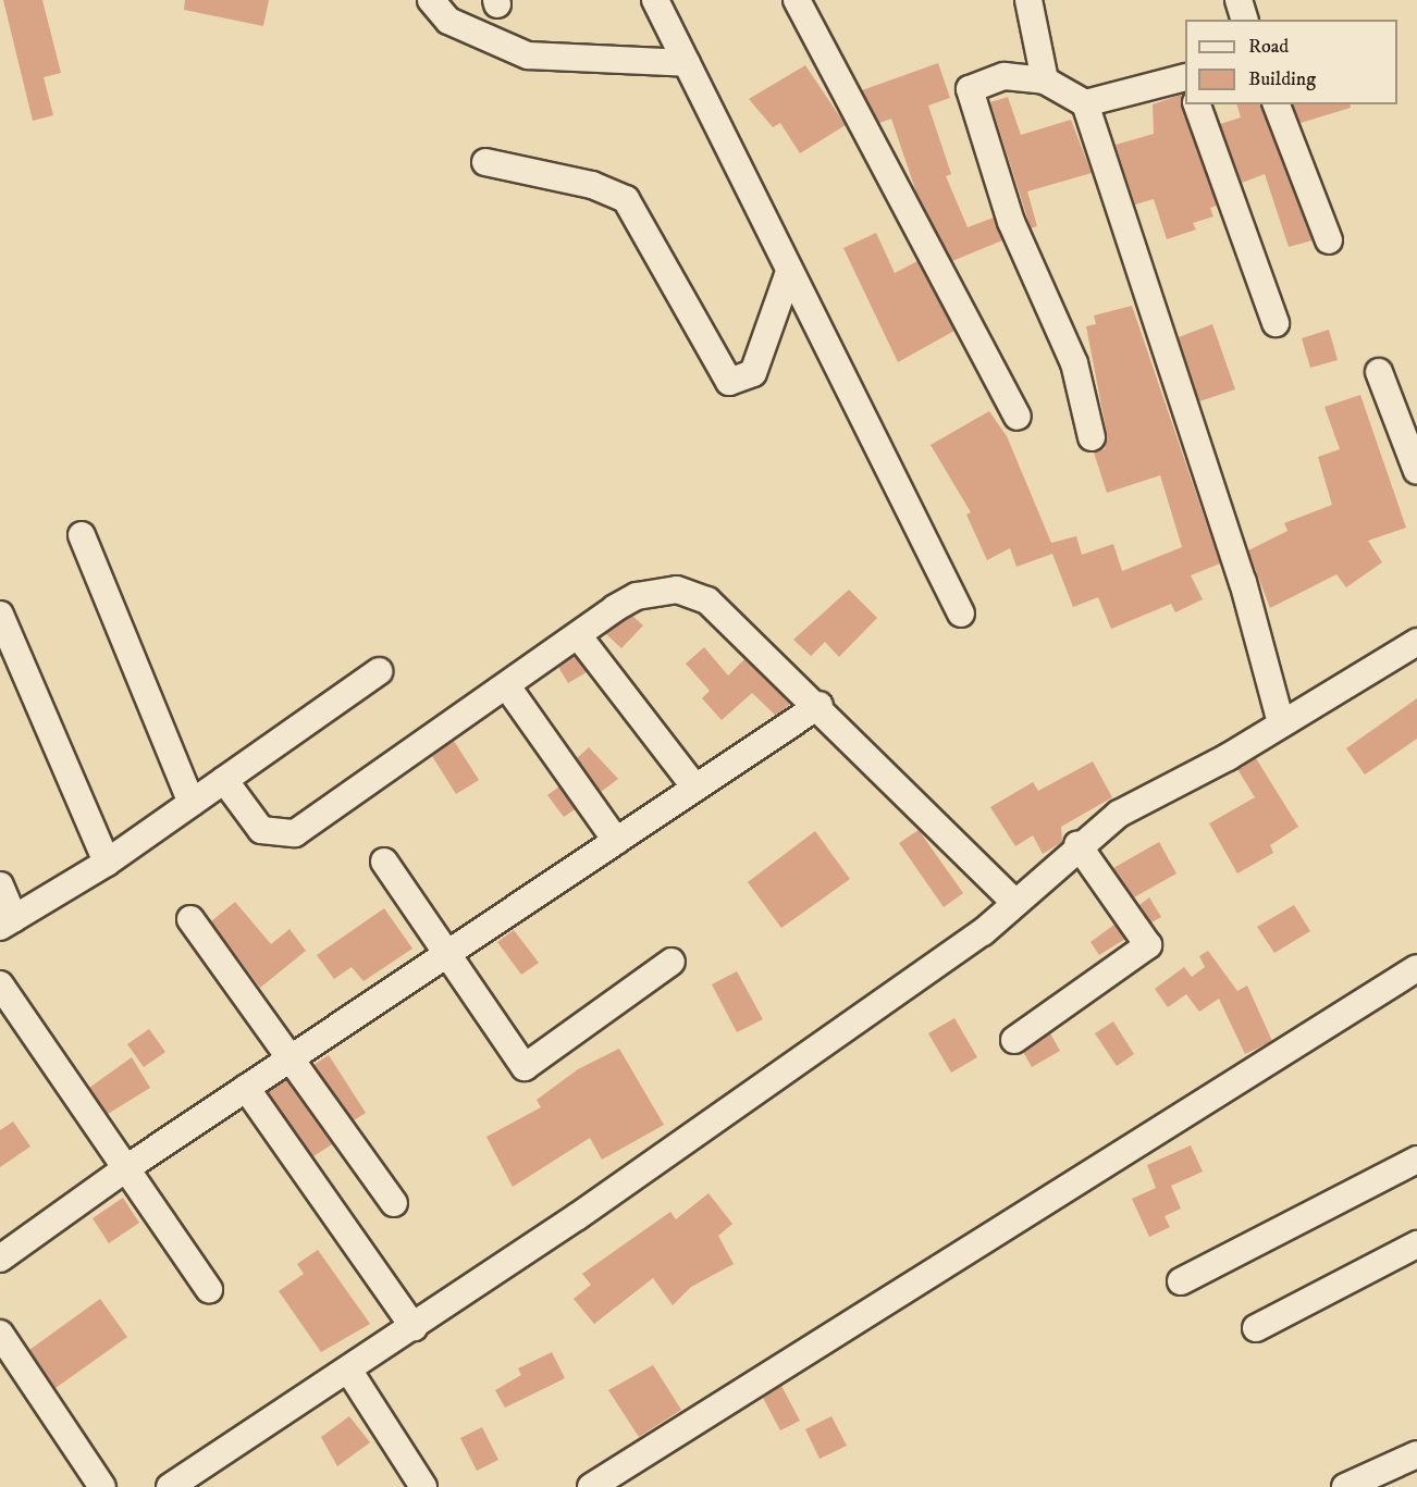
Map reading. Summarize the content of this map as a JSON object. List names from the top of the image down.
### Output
{
  "legend": ["Road", "Building"]
}
